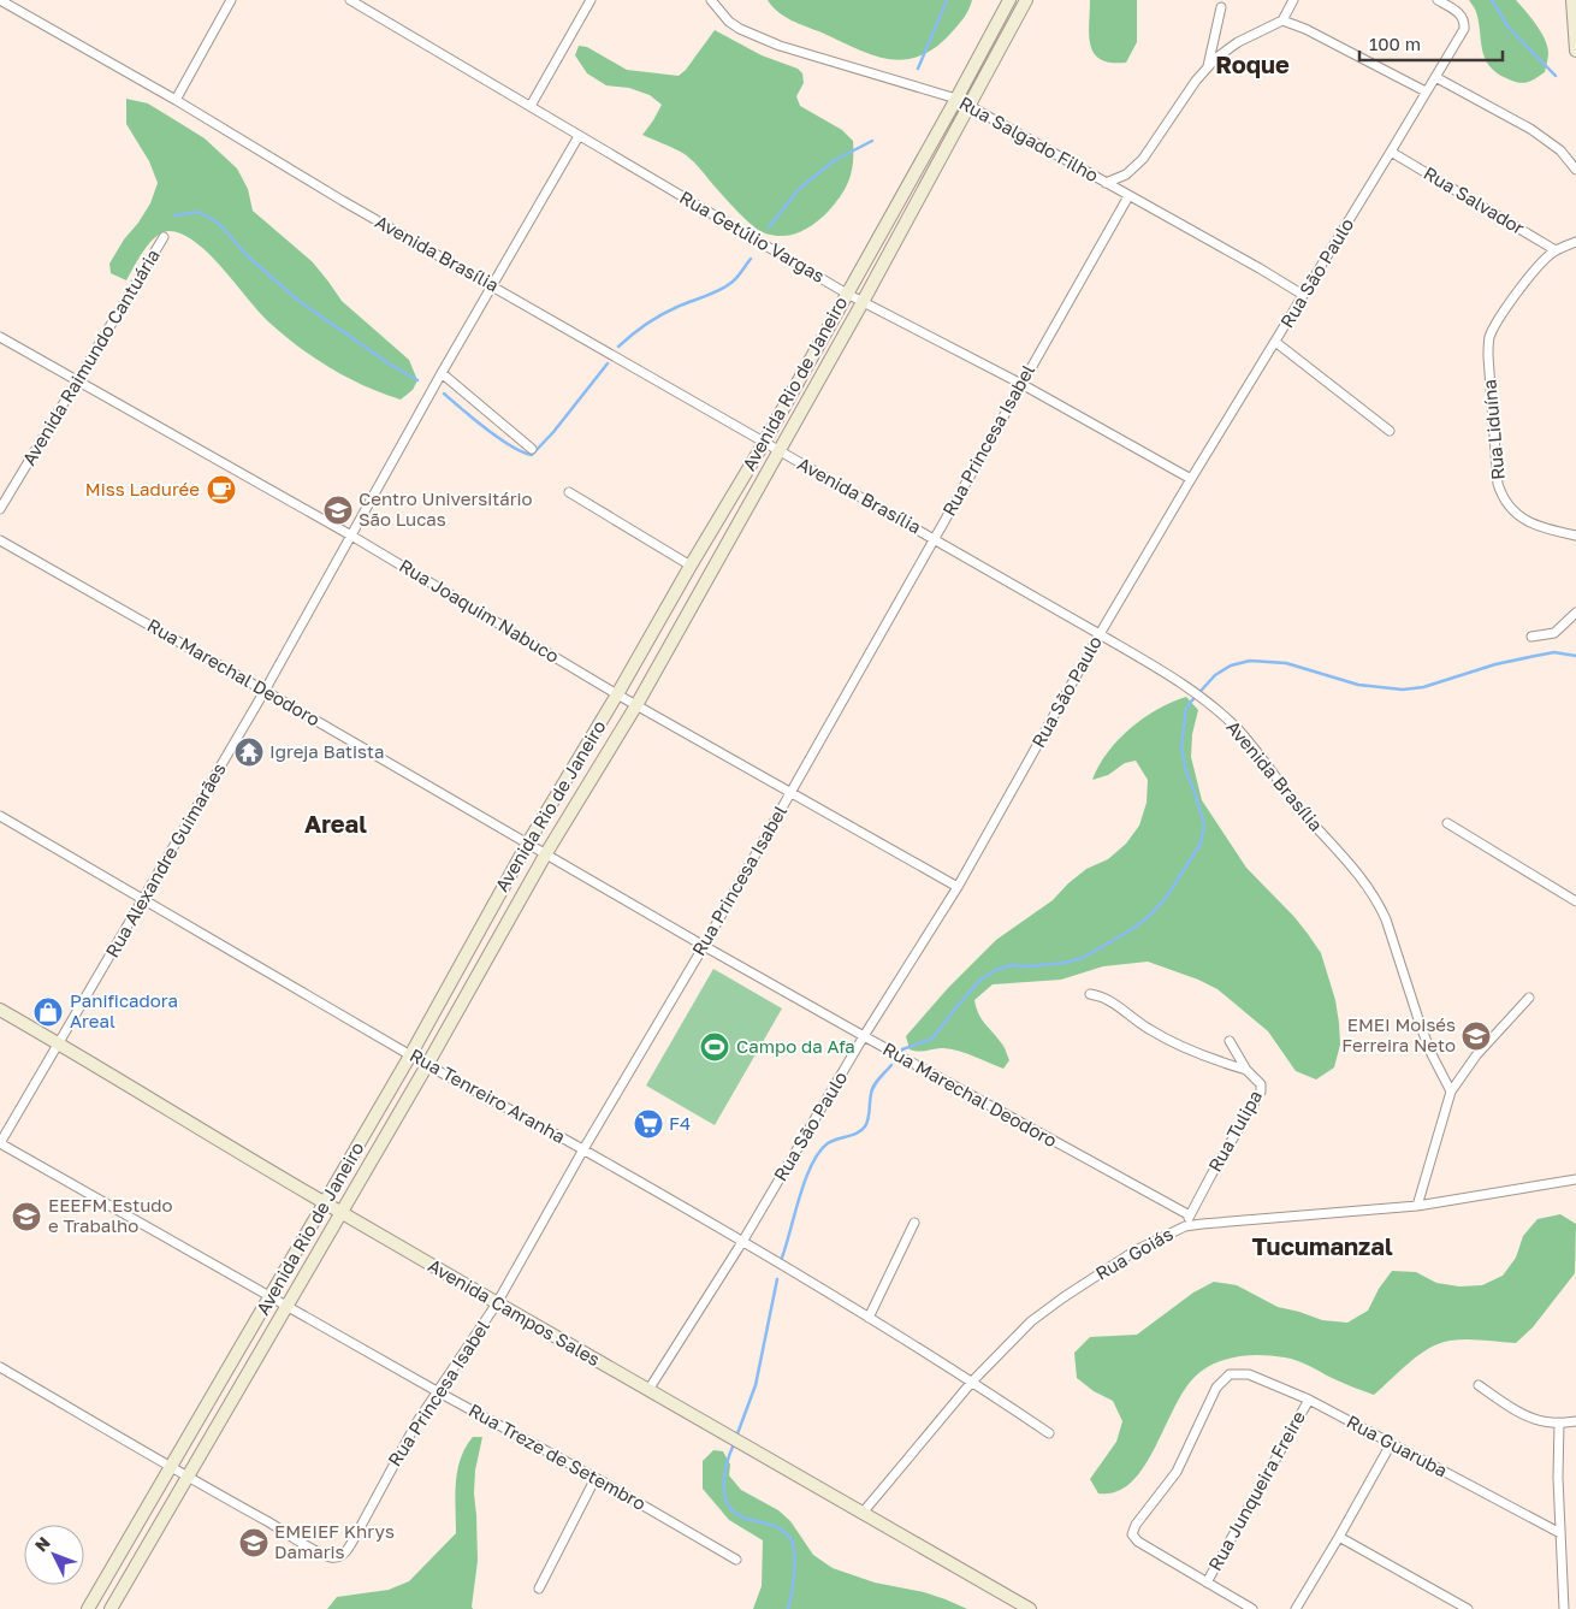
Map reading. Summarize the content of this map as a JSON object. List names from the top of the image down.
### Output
{
  "streets": {
    "main road": ["Avenida Rio de Janeiro", "Avenida Campos Sales"],
    "street": [
      "Rua Salgado Filho",
      "Rua Salvador",
      "Rua Getúlio Vargas",
      "Avenida Brasília",
      "Rua São Paulo",
      "Avenida Raimundo Cantuária",
      "Rua Liduína",
      "Rua Princesa Isabel",
      "Rua Joaquim Nabuco",
      "Rua Marechal Deodoro",
      "Rua Alexandre Guimarães",
      "Rua Tenreiro Aranha",
      "Rua Tulipa",
      "Rua Goiás",
      "Rua Guaruba",
      "Rua Treze de Setembro",
      "Rua Junqueira Freire"
    ]
  },
  "crossings": [
    ["Rua Salgado Filho", "Rua São Paulo"],
    ["Rua Salgado Filho", "Avenida Rio de Janeiro"],
    ["Rua Salgado Filho", "Rua Princesa Isabel"],
    ["Rua Salvador", "Rua São Paulo"],
    ["Rua Salvador", "Rua Liduína"],
    ["Rua Getúlio Vargas", "Rua São Paulo"],
    ["Rua Getúlio Vargas", "Avenida Rio de Janeiro"],
    ["Rua Getúlio Vargas", "Rua Princesa Isabel"],
    ["Rua Getúlio Vargas", "Rua Alexandre Guimarães"],
    ["Avenida Brasília", "Rua São Paulo"],
    ["Avenida Brasília", "Avenida Rio de Janeiro"],
    ["Avenida Brasília", "Rua Princesa Isabel"],
    ["Avenida Brasília", "Rua Alexandre Guimarães"],
    ["Rua São Paulo", "Rua Joaquim Nabuco"],
    ["Rua São Paulo", "Rua Marechal Deodoro"],
    ["Rua São Paulo", "Rua Tenreiro Aranha"],
    ["Rua São Paulo", "Avenida Campos Sales"],
    ["Avenida Raimundo Cantuária", "Rua Joaquim Nabuco"],
    ["Avenida Rio de Janeiro", "Rua Princesa Isabel"],
    ["Avenida Rio de Janeiro", "Rua Joaquim Nabuco"],
    ["Avenida Rio de Janeiro", "Rua Marechal Deodoro"],
    ["Avenida Rio de Janeiro", "Rua Tenreiro Aranha"],
    ["Avenida Rio de Janeiro", "Avenida Campos Sales"],
    ["Avenida Rio de Janeiro", "Rua Treze de Setembro"],
    ["Rua Princesa Isabel", "Rua Joaquim Nabuco"],
    ["Rua Princesa Isabel", "Rua Marechal Deodoro"],
    ["Rua Princesa Isabel", "Rua Tenreiro Aranha"],
    ["Rua Princesa Isabel", "Avenida Campos Sales"],
    ["Rua Princesa Isabel", "Rua Treze de Setembro"],
    ["Rua Joaquim Nabuco", "Rua Alexandre Guimarães"],
    ["Rua Marechal Deodoro", "Rua Alexandre Guimarães"],
    ["Rua Marechal Deodoro", "Rua Tulipa"],
    ["Rua Alexandre Guimarães", "Rua Tenreiro Aranha"],
    ["Rua Alexandre Guimarães", "Avenida Campos Sales"],
    ["Rua Alexandre Guimarães", "Rua Treze de Setembro"],
    ["Rua Tenreiro Aranha", "Rua Goiás"],
    ["Rua Tulipa", "Rua Goiás"],
    ["Rua Goiás", "Avenida Campos Sales"],
    ["Rua Guaruba", "Rua Junqueira Freire"]
  ],
  "districts": ["Roque", "Areal", "Tucumanzal"],
  "places": {
    "cafe": ["Miss Ladurée"],
    "school or university": [
      "Centro Universitário São Lucas",
      "EMEI Moisés Ferreira Neto",
      "EEEFM Estudo e Trabalho",
      "EMEIEF Khrys Damaris"
    ],
    "temple": ["Igreja Batista"],
    "shop": ["Panificadora Areal"],
    "sports": ["Campo da Afa"],
    "supermarket": ["F4"]
  },
  "scale_bar": "100 m",
  "north": "top left"
}
